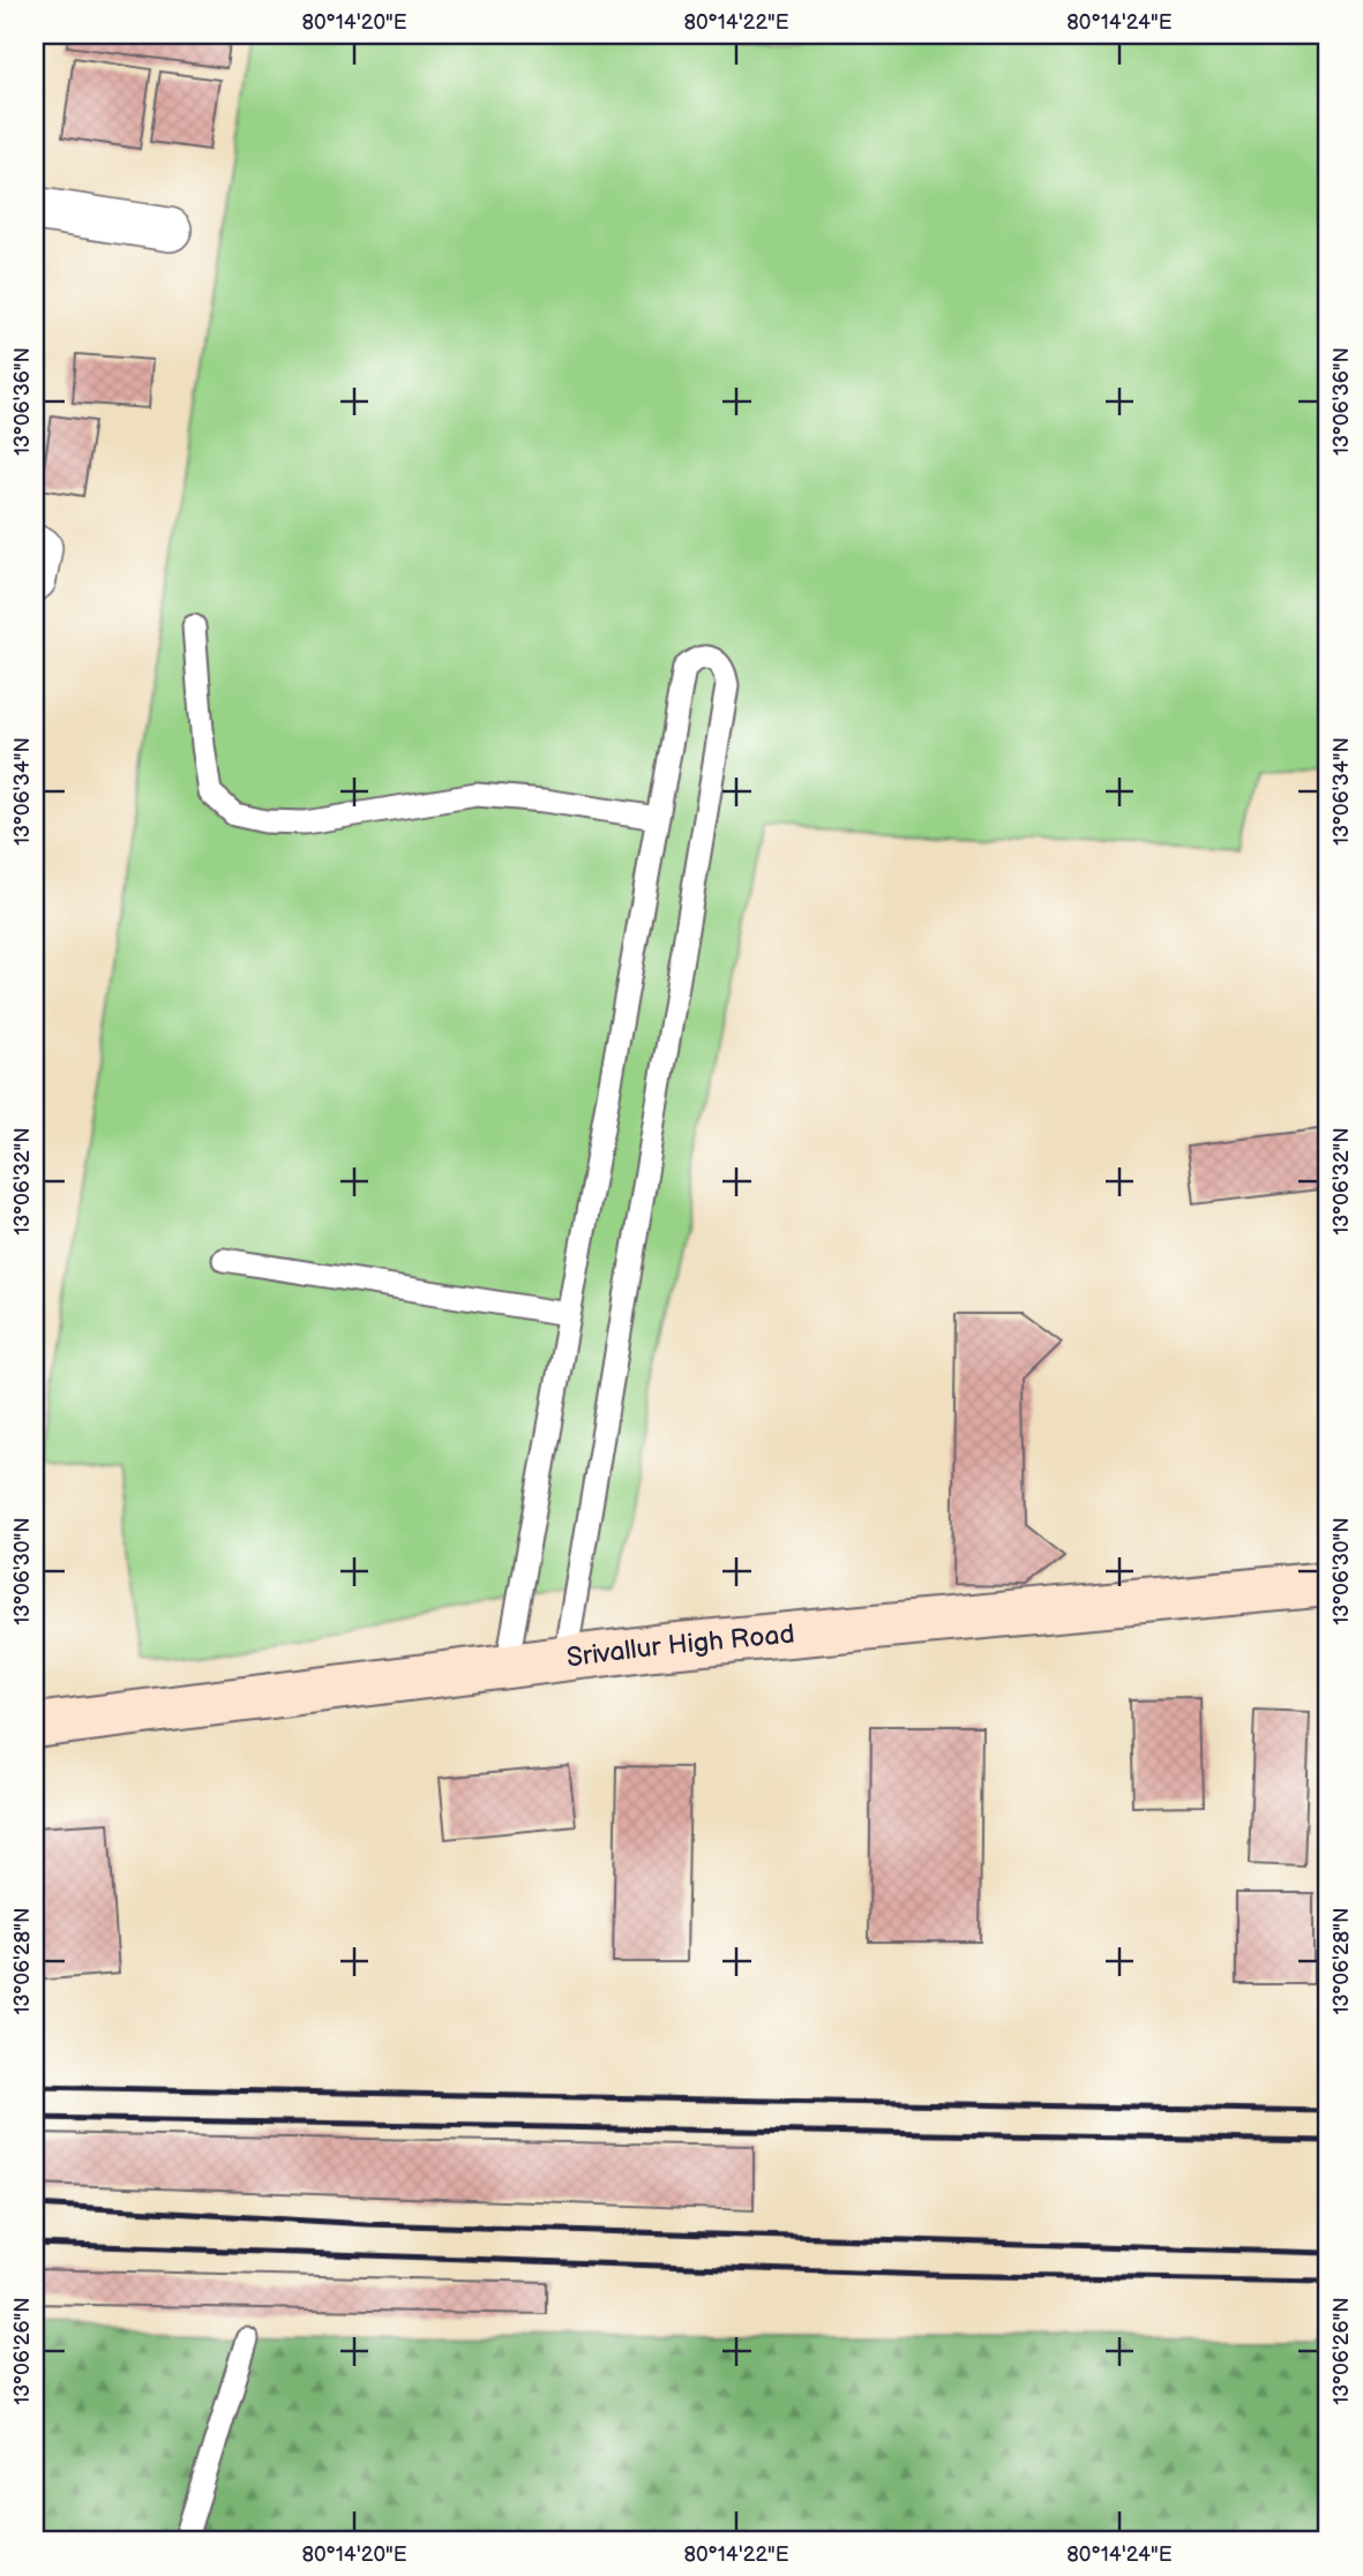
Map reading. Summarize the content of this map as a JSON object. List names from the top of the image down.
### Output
{
  "streets": {
    "street": ["Srivallur High Road"]
  },
  "coordinates": [
    "80°14'20\"E",
    "80°14'22\"E",
    "80°14'24\"E",
    "13°06'36\"N",
    "13°06'34\"N",
    "13°06'32\"N",
    "13°06'30\"N",
    "13°06'28\"N",
    "13°06'26\"N"
  ]
}
